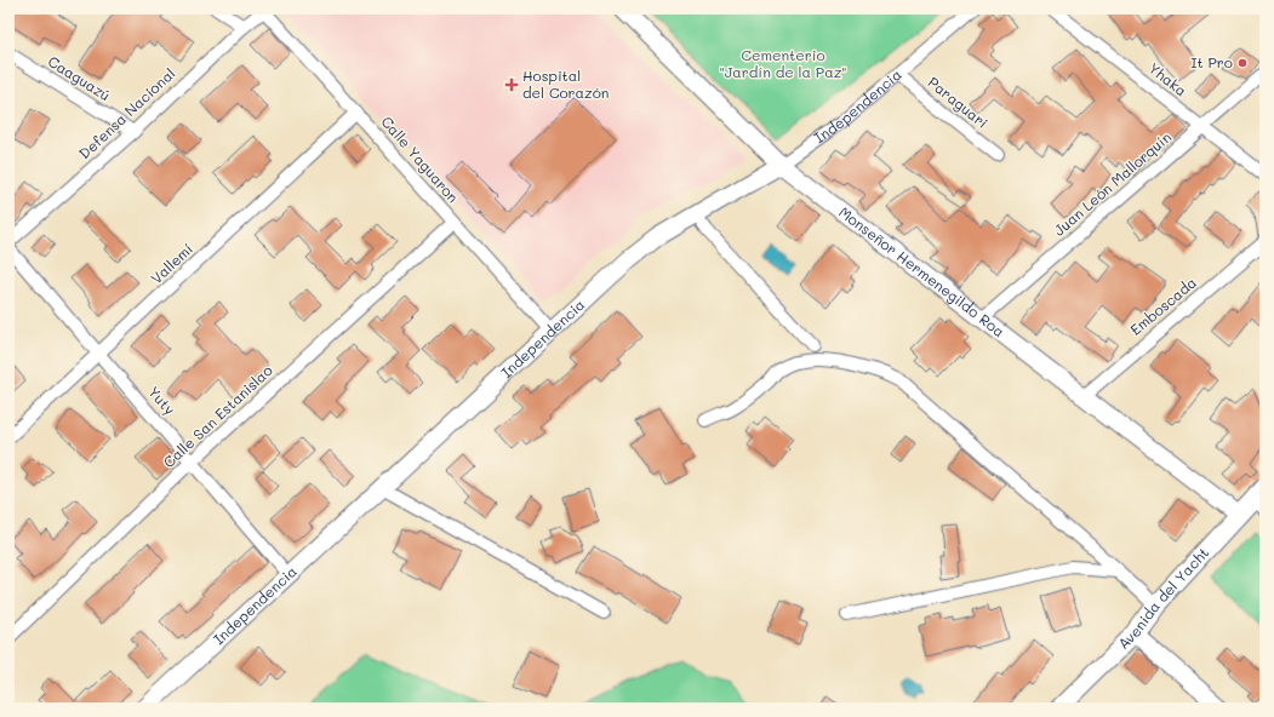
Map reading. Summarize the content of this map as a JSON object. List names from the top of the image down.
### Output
{
  "streets": {
    "street": [
      "Caaguazú",
      "Yhaka",
      "Paraguari",
      "Independencia",
      "Defensa Nacional",
      "Calle Yaguaron",
      "Juan León Mallorquín",
      "Vallemí",
      "Monseñor Hermenegildo Roa",
      "Emboscada",
      "Yuty",
      "Calle San Estanislao",
      "Avenida del Yacht"
    ]
  },
  "crossings": [
    ["Caaguazú", "Defensa Nacional"],
    ["Yhaka", "Juan León Mallorquín"],
    ["Paraguari", "Independencia"],
    ["Independencia", "Calle Yaguaron"],
    ["Independencia", "Monseñor Hermenegildo Roa"],
    ["Independencia", "Yuty"],
    ["Defensa Nacional", "Calle Yaguaron"],
    ["Calle Yaguaron", "Vallemí"],
    ["Calle Yaguaron", "Calle San Estanislao"],
    ["Juan León Mallorquín", "Monseñor Hermenegildo Roa"],
    ["Vallemí", "Yuty"],
    ["Monseñor Hermenegildo Roa", "Emboscada"],
    ["Monseñor Hermenegildo Roa", "Avenida del Yacht"],
    ["Yuty", "Calle San Estanislao"]
  ],
  "parks": ["Cementerio \"Jardín de la Paz\""],
  "places": {
    "other": ["It Pro"],
    "health": ["Hospital del Corazón"]
  }
}
